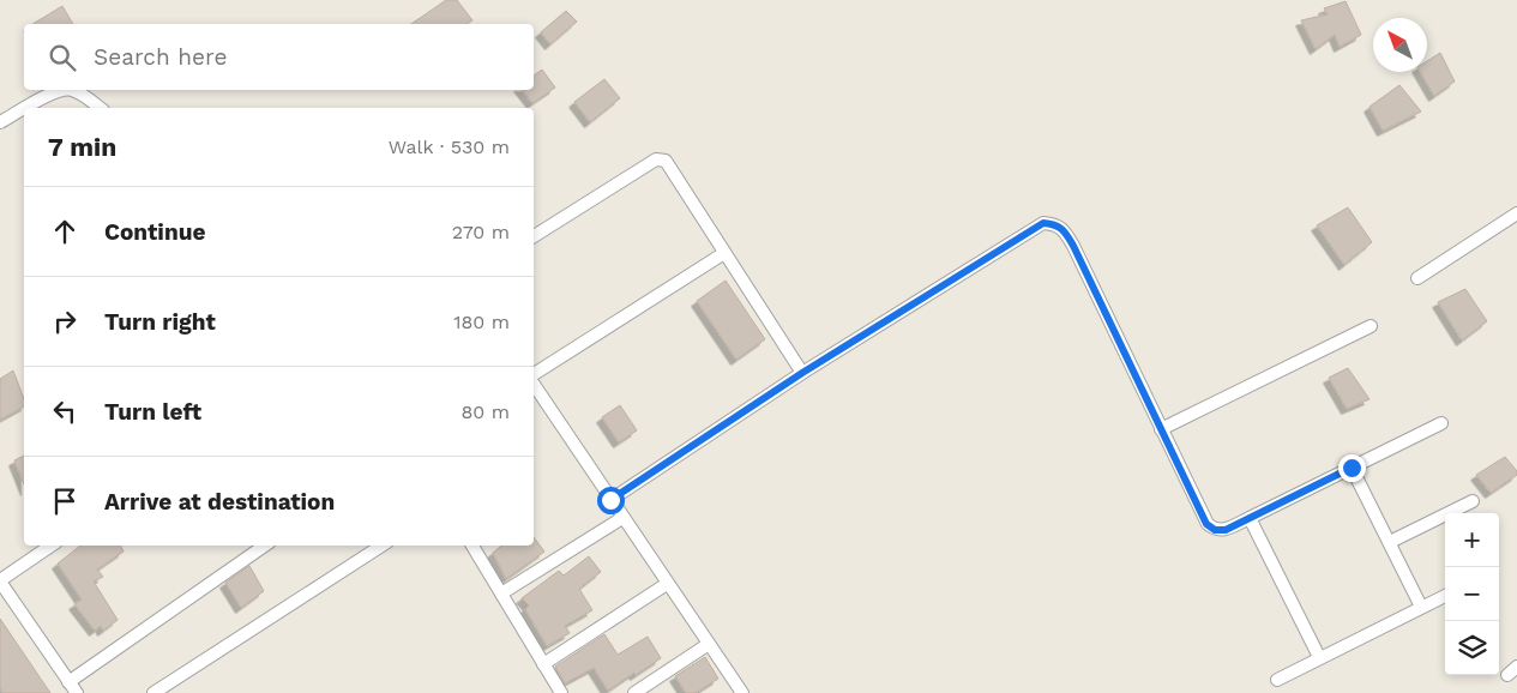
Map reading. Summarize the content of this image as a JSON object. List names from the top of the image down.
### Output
{
  "north": "top left",
  "page": {
    "search": "Search here",
    "heading": ["7 min", "Walk · 530 m"],
    "list": [
      ["Continue", "270 m"],
      ["Turn right", "180 m"],
      ["Turn left", "80 m"],
      "Arrive at destination"
    ],
    "map_buttons": ["+", "−"]
  }
}
